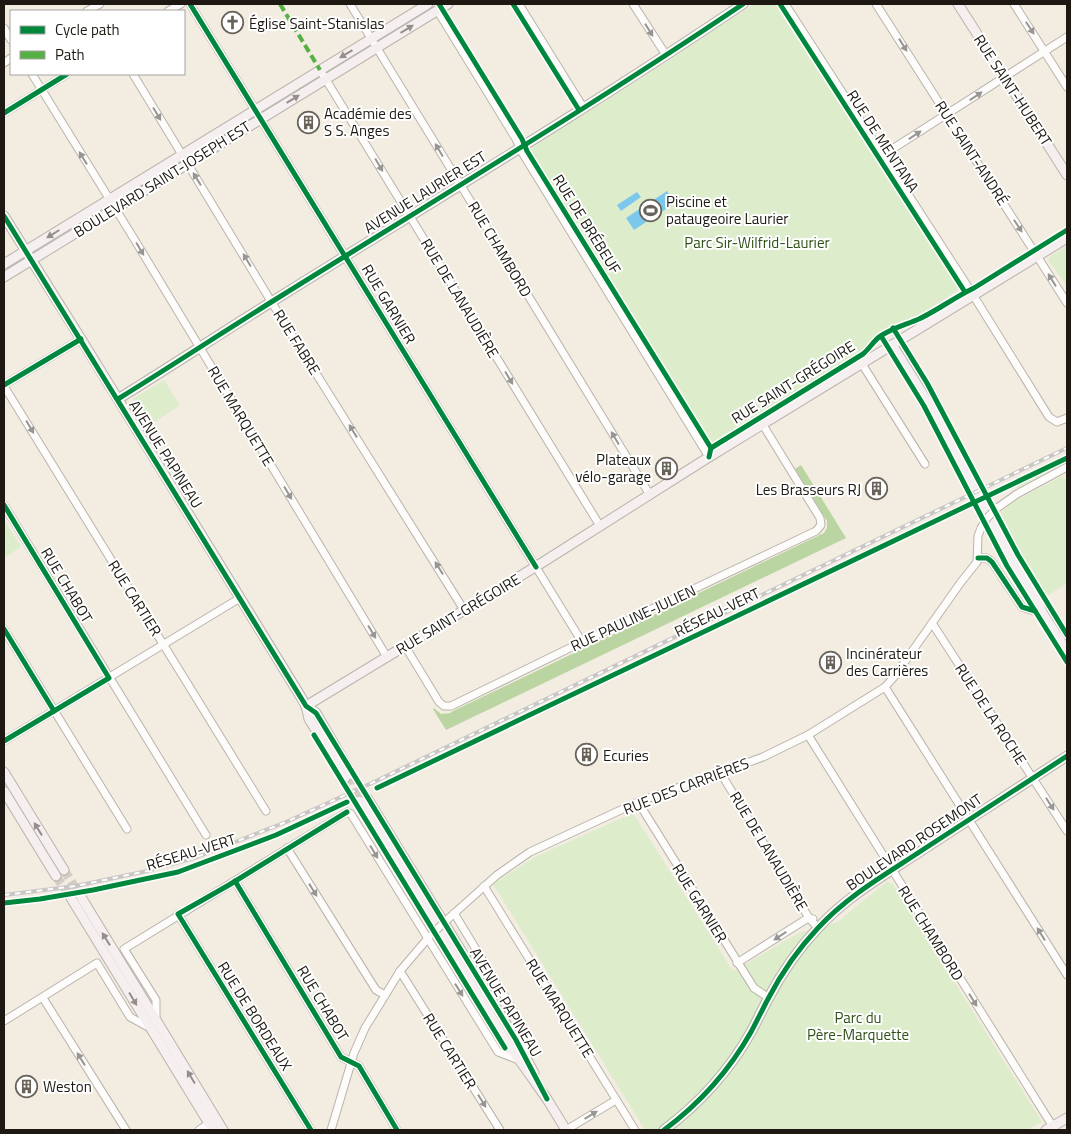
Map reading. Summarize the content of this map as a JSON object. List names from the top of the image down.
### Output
{
  "streets": {
    "main road": [
      "RUE SAINT-HUBERT",
      "BOULEVARD SAINT-JOSEPH EST",
      "AVENUE LAURIER EST",
      "RUE SAINT-GRÉGOIRE",
      "AVENUE PAPINEAU",
      "BOULEVARD ROSEMONT"
    ],
    "street": [
      "RUE DE MENTANA",
      "RUE SAINT-ANDRÉ",
      "RUE DE BRÉBEUF",
      "RUE CHAMBORD",
      "RUE DE LANAUDIÈRE",
      "RUE GARNIER",
      "RUE FABRE",
      "RUE MARQUETTE",
      "RUE CHABOT",
      "RUE CARTIER",
      "RUE PAULINE-JULIEN",
      "RUE DE LA ROCHE",
      "RUE DES CARRIÈRES",
      "RUE DE BORDEAUX"
    ],
    "cycle path": ["RÉSEAU-VERT"]
  },
  "crossings": [
    ["RUE DE MENTANA", "RUE SAINT-GRÉGOIRE"],
    ["RUE SAINT-ANDRÉ", "RUE SAINT-GRÉGOIRE"],
    ["BOULEVARD SAINT-JOSEPH EST", "RUE DE BRÉBEUF"],
    ["BOULEVARD SAINT-JOSEPH EST", "RUE CHAMBORD"],
    ["BOULEVARD SAINT-JOSEPH EST", "RUE DE LANAUDIÈRE"],
    ["BOULEVARD SAINT-JOSEPH EST", "RUE GARNIER"],
    ["BOULEVARD SAINT-JOSEPH EST", "RUE FABRE"],
    ["BOULEVARD SAINT-JOSEPH EST", "RUE MARQUETTE"],
    ["BOULEVARD SAINT-JOSEPH EST", "AVENUE PAPINEAU"],
    ["AVENUE LAURIER EST", "RUE DE BRÉBEUF"],
    ["AVENUE LAURIER EST", "RUE CHAMBORD"],
    ["AVENUE LAURIER EST", "RUE DE LANAUDIÈRE"],
    ["AVENUE LAURIER EST", "RUE GARNIER"],
    ["AVENUE LAURIER EST", "RUE FABRE"],
    ["AVENUE LAURIER EST", "RUE MARQUETTE"],
    ["AVENUE LAURIER EST", "AVENUE PAPINEAU"],
    ["RUE DE BRÉBEUF", "RUE SAINT-GRÉGOIRE"],
    ["RUE CHAMBORD", "RUE SAINT-GRÉGOIRE"],
    ["RUE CHAMBORD", "RUE DES CARRIÈRES"],
    ["RUE CHAMBORD", "BOULEVARD ROSEMONT"],
    ["RUE DE LANAUDIÈRE", "RUE SAINT-GRÉGOIRE"],
    ["RUE DE LANAUDIÈRE", "RUE DES CARRIÈRES"],
    ["RUE GARNIER", "RUE SAINT-GRÉGOIRE"],
    ["RUE GARNIER", "RUE PAULINE-JULIEN"],
    ["RUE GARNIER", "RUE DES CARRIÈRES"],
    ["RUE GARNIER", "BOULEVARD ROSEMONT"],
    ["RUE FABRE", "RUE SAINT-GRÉGOIRE"],
    ["RUE SAINT-GRÉGOIRE", "RUE MARQUETTE"],
    ["RUE SAINT-GRÉGOIRE", "AVENUE PAPINEAU"],
    ["RUE SAINT-GRÉGOIRE", "RUE PAULINE-JULIEN"],
    ["RUE MARQUETTE", "RUE DES CARRIÈRES"],
    ["AVENUE PAPINEAU", "RUE DES CARRIÈRES"],
    ["RUE CHABOT", "RUE DES CARRIÈRES"],
    ["RUE CARTIER", "RUE DES CARRIÈRES"],
    ["RUE DE LA ROCHE", "RUE DES CARRIÈRES"],
    ["RUE DE LA ROCHE", "BOULEVARD ROSEMONT"]
  ],
  "one_way": ["RUE DE LANAUDIÈRE", "RUE CARTIER"],
  "parks": ["Parc Sir-Wilfrid-Laurier", "Parc du Père-Marquette"],
  "places": {
    "church": ["Église Saint-Stanislas"],
    "building": [
      "Académie des S S. Anges",
      "Plateaux vélo-garage",
      "Les Brasseurs RJ",
      "Incinérateur des Carrières",
      "Ecuries",
      "Weston"
    ],
    "sports": ["Piscine et pataugeoire Laurier"]
  },
  "legend": ["Cycle path", "Path"]
}
